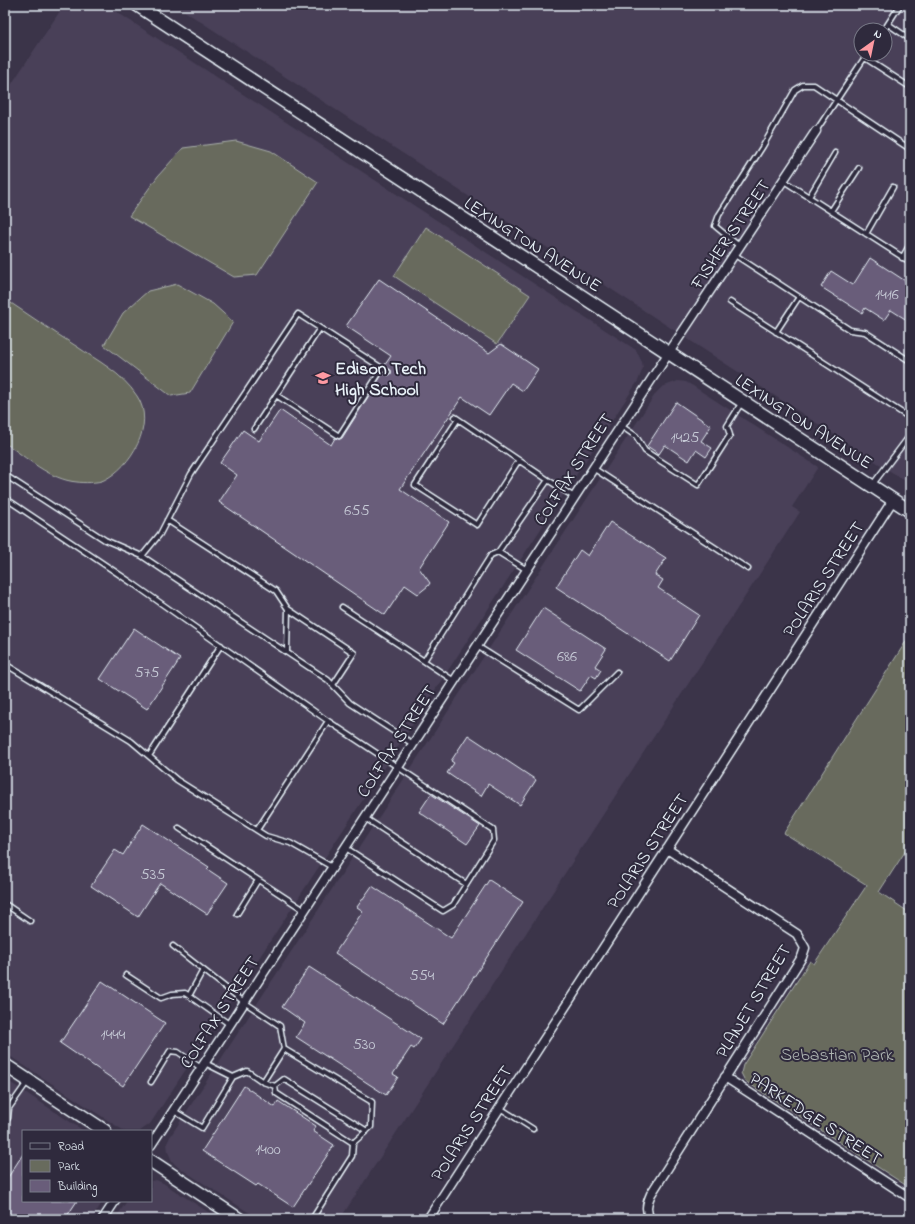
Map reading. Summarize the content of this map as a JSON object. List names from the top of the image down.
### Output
{
  "streets": {
    "main road": ["LEXINGTON AVENUE"],
    "street": [
      "FISHER STREET",
      "COLFAX STREET",
      "POLARIS STREET",
      "PLANET STREET",
      "PARKEDGE STREET"
    ]
  },
  "crossings": [
    ["FISHER STREET", "LEXINGTON AVENUE"],
    ["FISHER STREET", "COLFAX STREET"],
    ["LEXINGTON AVENUE", "COLFAX STREET"],
    ["LEXINGTON AVENUE", "POLARIS STREET"],
    ["POLARIS STREET", "PLANET STREET"],
    ["PLANET STREET", "PARKEDGE STREET"]
  ],
  "parks": ["Sebastian Park"],
  "places": {
    "school or university": ["Edison Tech High School"]
  },
  "house_numbers": [
    "1416",
    "1425",
    "655",
    "686",
    "575",
    "535",
    "554",
    "1444",
    "530",
    "1400"
  ],
  "legend": ["Road", "Park", "Building"],
  "north": "top right"
}
